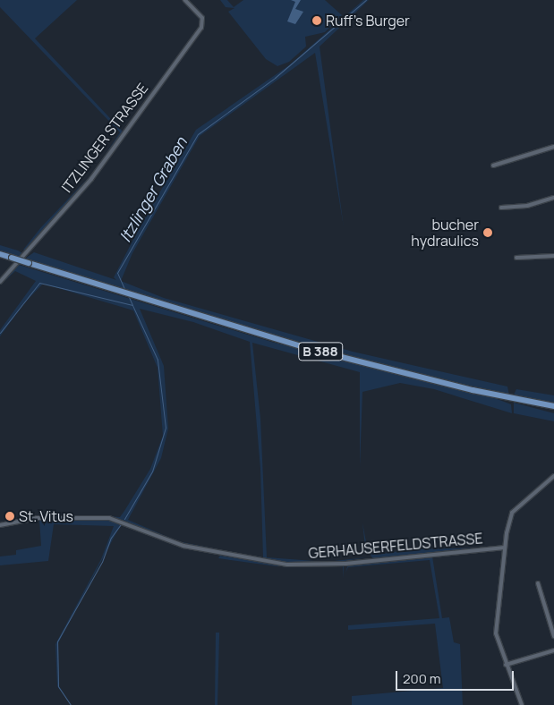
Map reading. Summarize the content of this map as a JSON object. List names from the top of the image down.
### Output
{
  "streets": {
    "main road": ["B 388"],
    "street": ["ITZLINGER STRASSE", "GERHAUSERFELDSTRASSE"]
  },
  "water": ["Itzlinger Graben"],
  "places": ["Ruff's Burger", "bucher hydraulics", "St. Vitus"],
  "scale_bar": "200 m"
}
